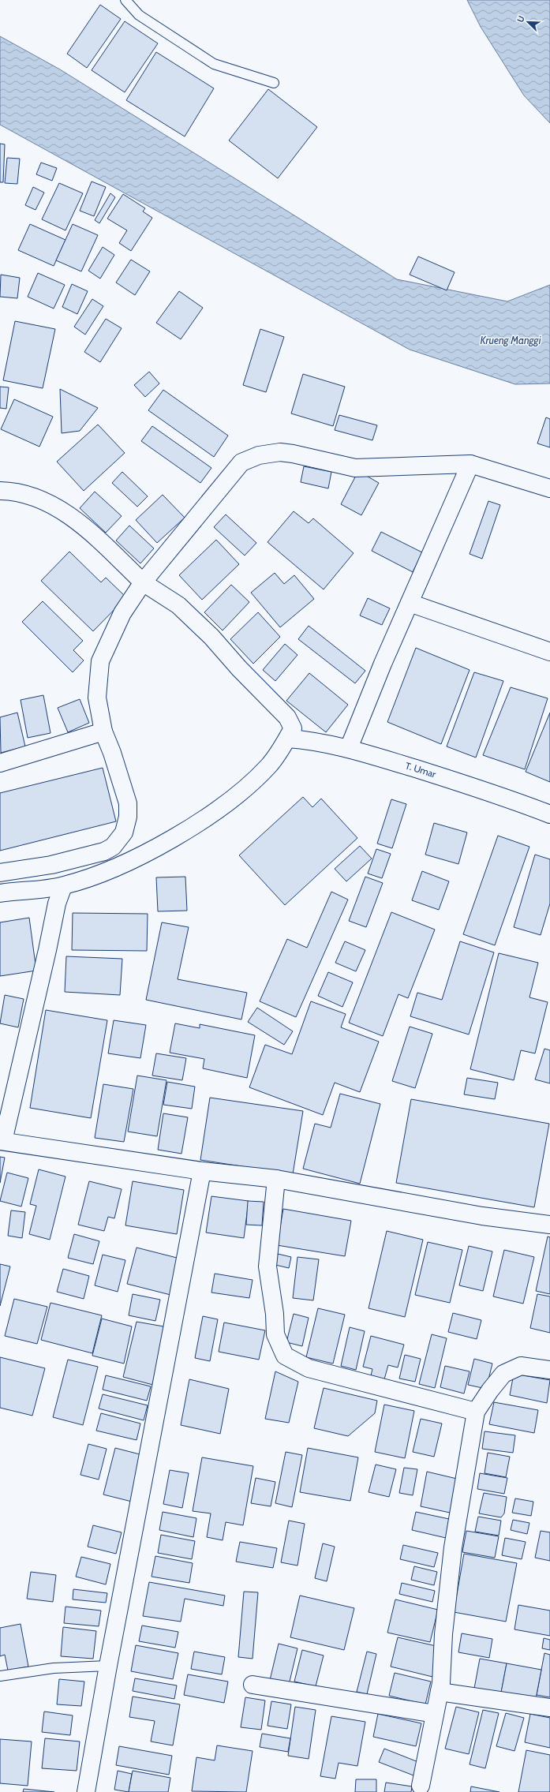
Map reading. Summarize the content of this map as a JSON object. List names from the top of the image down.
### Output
{
  "streets": {
    "street": ["T. Umar"]
  },
  "water": ["Krueng Manggi"],
  "north": "top left"
}
